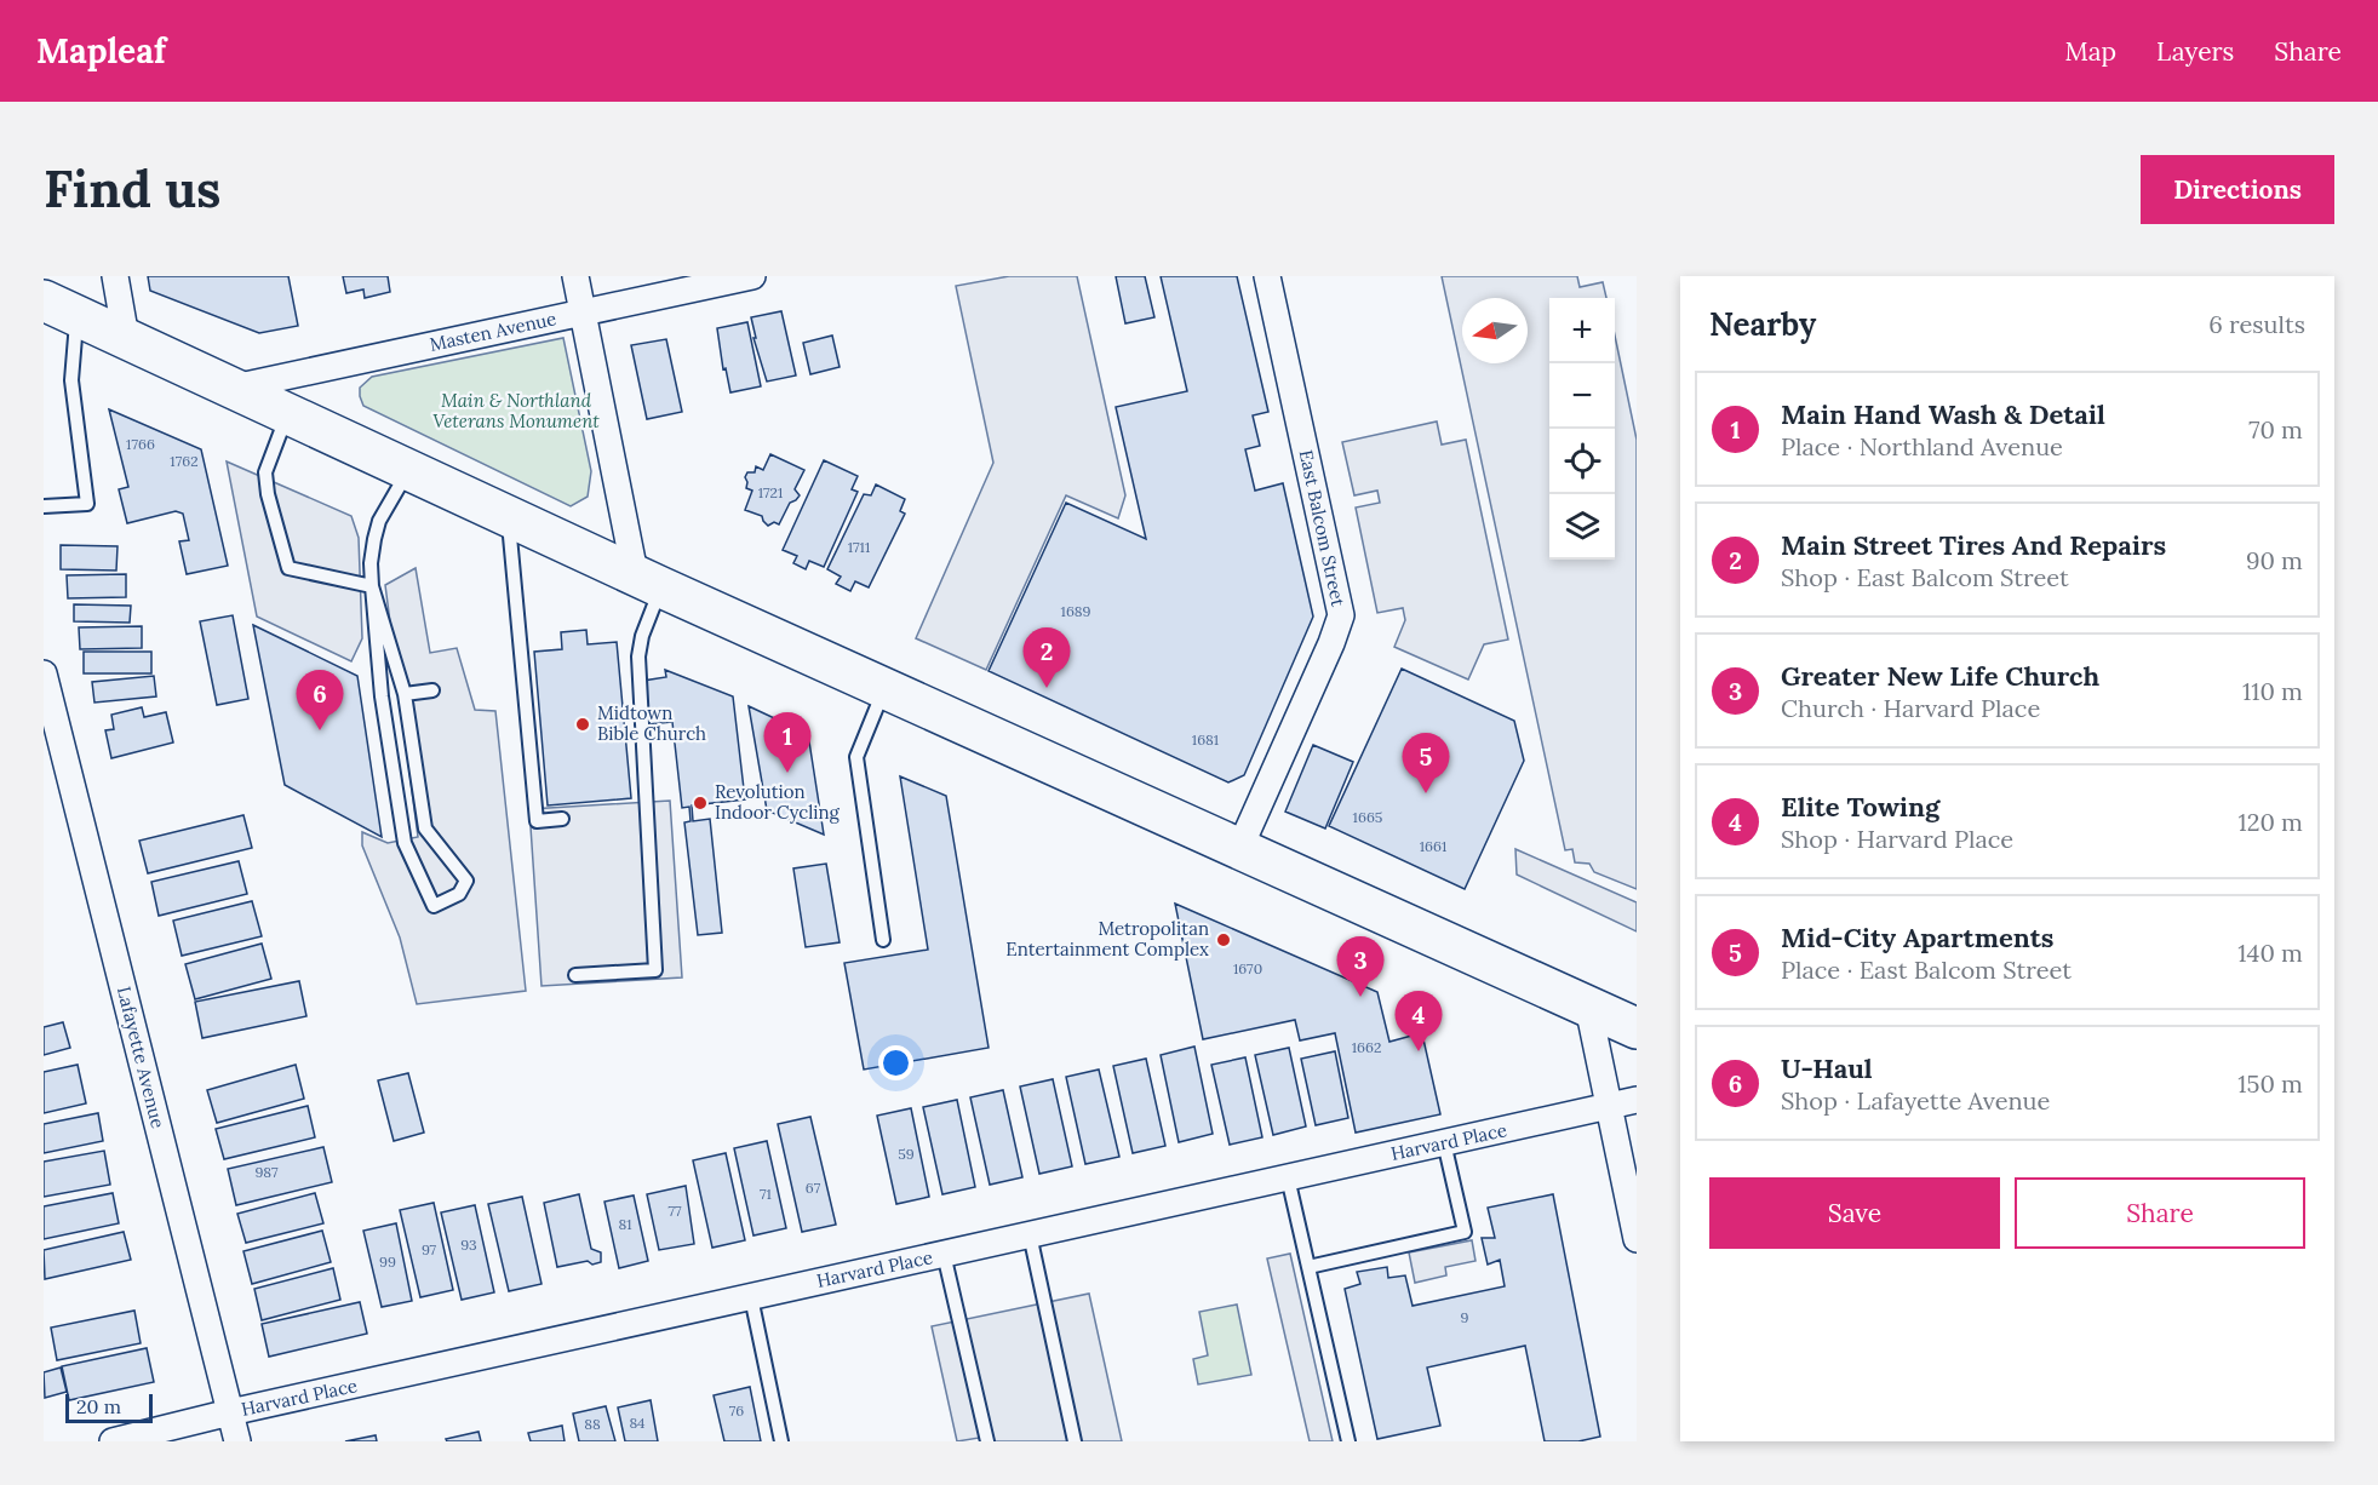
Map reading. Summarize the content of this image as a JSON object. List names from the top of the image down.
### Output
{
  "streets": {
    "street": [
      "Masten Avenue",
      "East Balcom Street",
      "Lafayette Avenue",
      "Harvard Place"
    ]
  },
  "crossings": [
    ["Lafayette Avenue", "Harvard Place"]
  ],
  "parks": ["Main & Northland Veterans Monument"],
  "places": ["Midtown Bible Church", "Revolution Indoor Cycling", "Metropolitan Entertainment Complex"],
  "house_numbers": [
    "1766",
    "1762",
    "1721",
    "1711",
    "1689",
    "1681",
    "1665",
    "1661",
    "1670",
    "1662",
    "59",
    "987",
    "67",
    "71",
    "77",
    "81",
    "93",
    "97",
    "99",
    "9",
    "76",
    "84",
    "88"
  ],
  "scale_bar": "20 m",
  "north": "left",
  "page": {
    "header": "Mapleaf",
    "nav": ["Map", "Layers", "Share"],
    "buttons": [
      "Directions",
      ["Save", "Share"]
    ],
    "title": "Find us",
    "heading": ["Nearby", "6 results"],
    "map_buttons": ["+", "−"],
    "list": [
      {
        "mark": "1",
        "name": "Main Hand Wash & Detail",
        "note": "Place · Northland Avenue",
        "value": "70 m"
      },
      {
        "mark": "2",
        "name": "Main Street Tires And Repairs",
        "note": "Shop · East Balcom Street",
        "value": "90 m"
      },
      {
        "mark": "3",
        "name": "Greater New Life Church",
        "note": "Church · Harvard Place",
        "value": "110 m"
      },
      {
        "mark": "4",
        "name": "Elite Towing",
        "note": "Shop · Harvard Place",
        "value": "120 m"
      },
      {
        "mark": "5",
        "name": "Mid-City Apartments",
        "note": "Place · East Balcom Street",
        "value": "140 m"
      },
      {
        "mark": "6",
        "name": "U-Haul",
        "note": "Shop · Lafayette Avenue",
        "value": "150 m"
      }
    ],
    "pins": [
      "2",
      "6",
      "1",
      "5",
      "3",
      "4"
    ],
    "scale": "20 m"
  }
}
